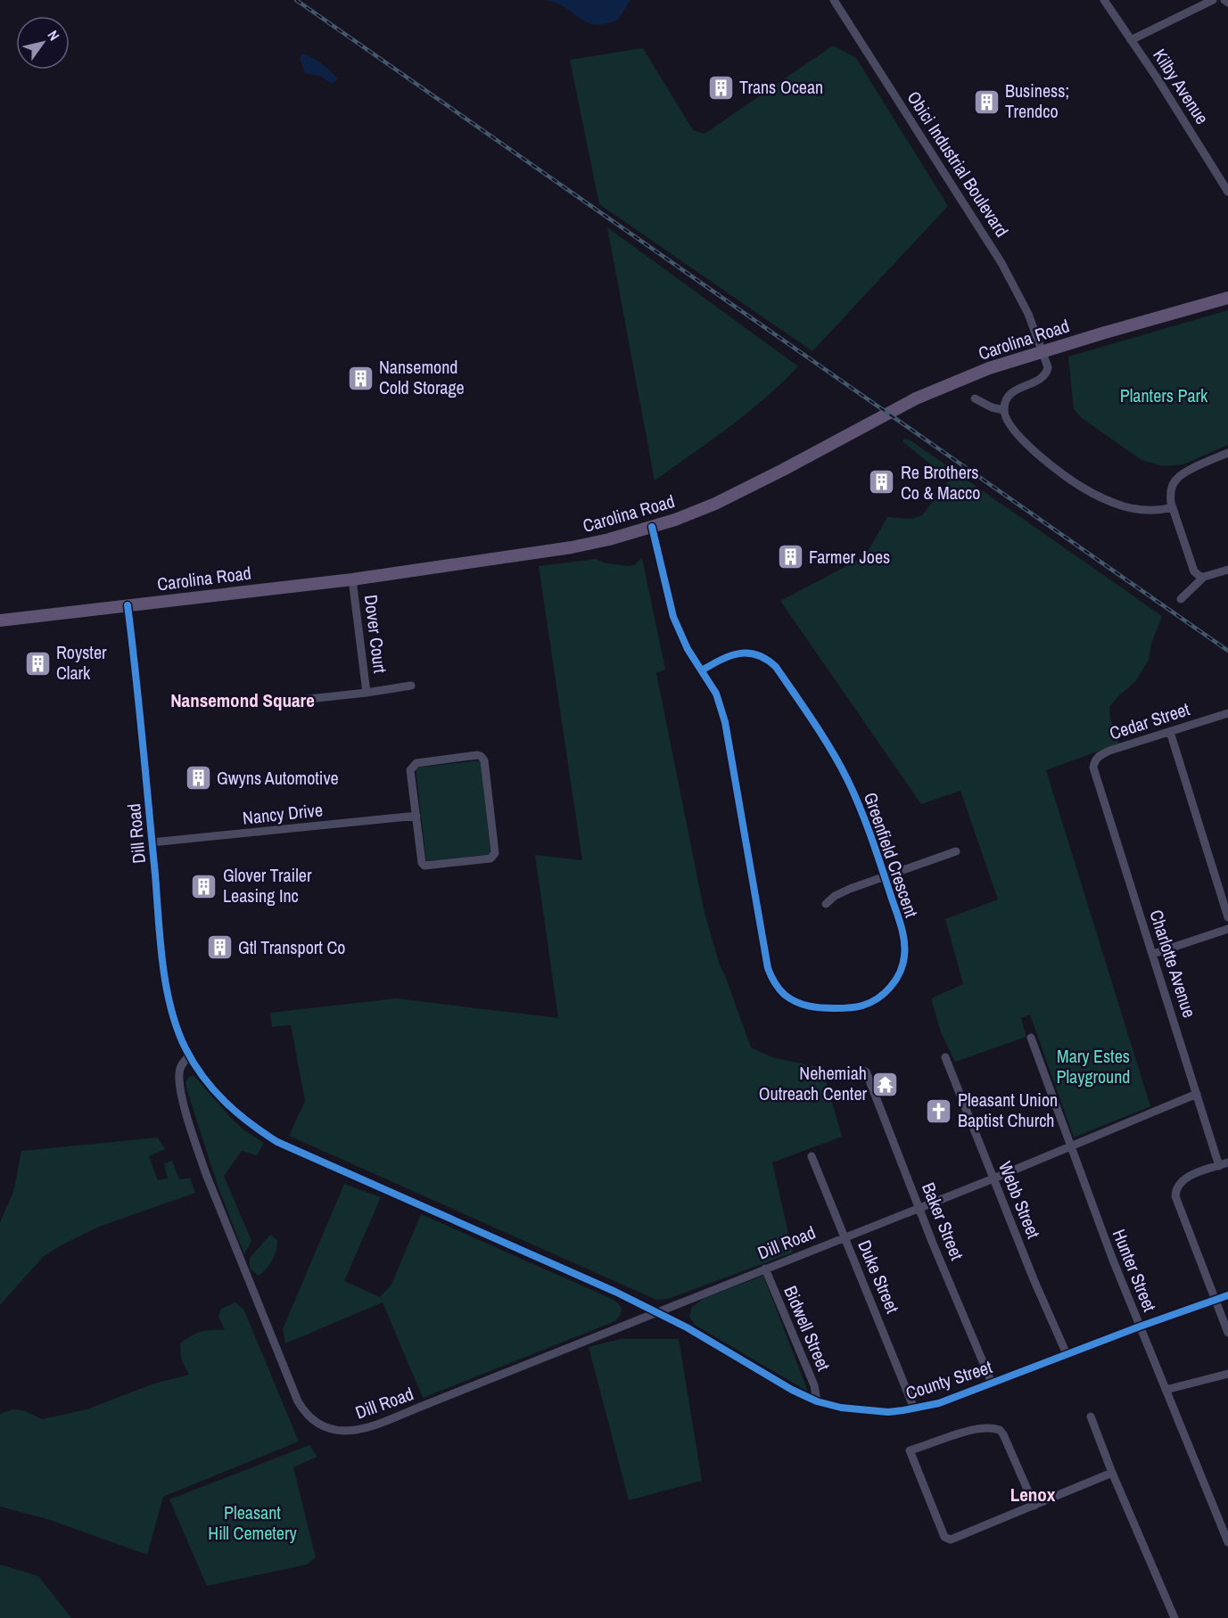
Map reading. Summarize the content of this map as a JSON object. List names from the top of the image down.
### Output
{
  "streets": {
    "main road": ["Carolina Road"],
    "street": [
      "Kilby Avenue",
      "Obici Industrial Boulevard",
      "Dover Court",
      "Cedar Street",
      "Nancy Drive",
      "Dill Road",
      "Greenfield Crescent",
      "Charlotte Avenue",
      "Webb Street",
      "Baker Street",
      "Hunter Street",
      "Duke Street",
      "Bidwell Street",
      "County Street"
    ]
  },
  "crossings": [
    ["Obici Industrial Boulevard", "Carolina Road"],
    ["Carolina Road", "Dover Court"],
    ["Carolina Road", "Dill Road"],
    ["Carolina Road", "Greenfield Crescent"],
    ["Cedar Street", "Charlotte Avenue"],
    ["Nancy Drive", "Dill Road"],
    ["Dill Road", "Charlotte Avenue"],
    ["Dill Road", "Webb Street"],
    ["Dill Road", "Baker Street"],
    ["Dill Road", "Hunter Street"],
    ["Dill Road", "Duke Street"],
    ["Dill Road", "Bidwell Street"],
    ["Dill Road", "County Street"],
    ["Webb Street", "County Street"],
    ["Baker Street", "County Street"],
    ["Hunter Street", "County Street"],
    ["Duke Street", "County Street"],
    ["Bidwell Street", "County Street"]
  ],
  "districts": ["Nansemond Square", "Lenox"],
  "parks": ["Planters Park", "Mary Estes Playground", "Pleasant Hill Cemetery"],
  "places": {
    "building": [
      "Trans Ocean",
      "Business; Trendco",
      "Nansemond Cold Storage",
      "Re Brothers Co & Macco",
      "Farmer Joes",
      "Royster Clark",
      "Gwyns Automotive",
      "Glover Trailer Leasing Inc",
      "Gtl Transport Co"
    ],
    "temple": ["Nehemiah Outreach Center"],
    "church": ["Pleasant Union Baptist Church"]
  },
  "north": "top right"
}
